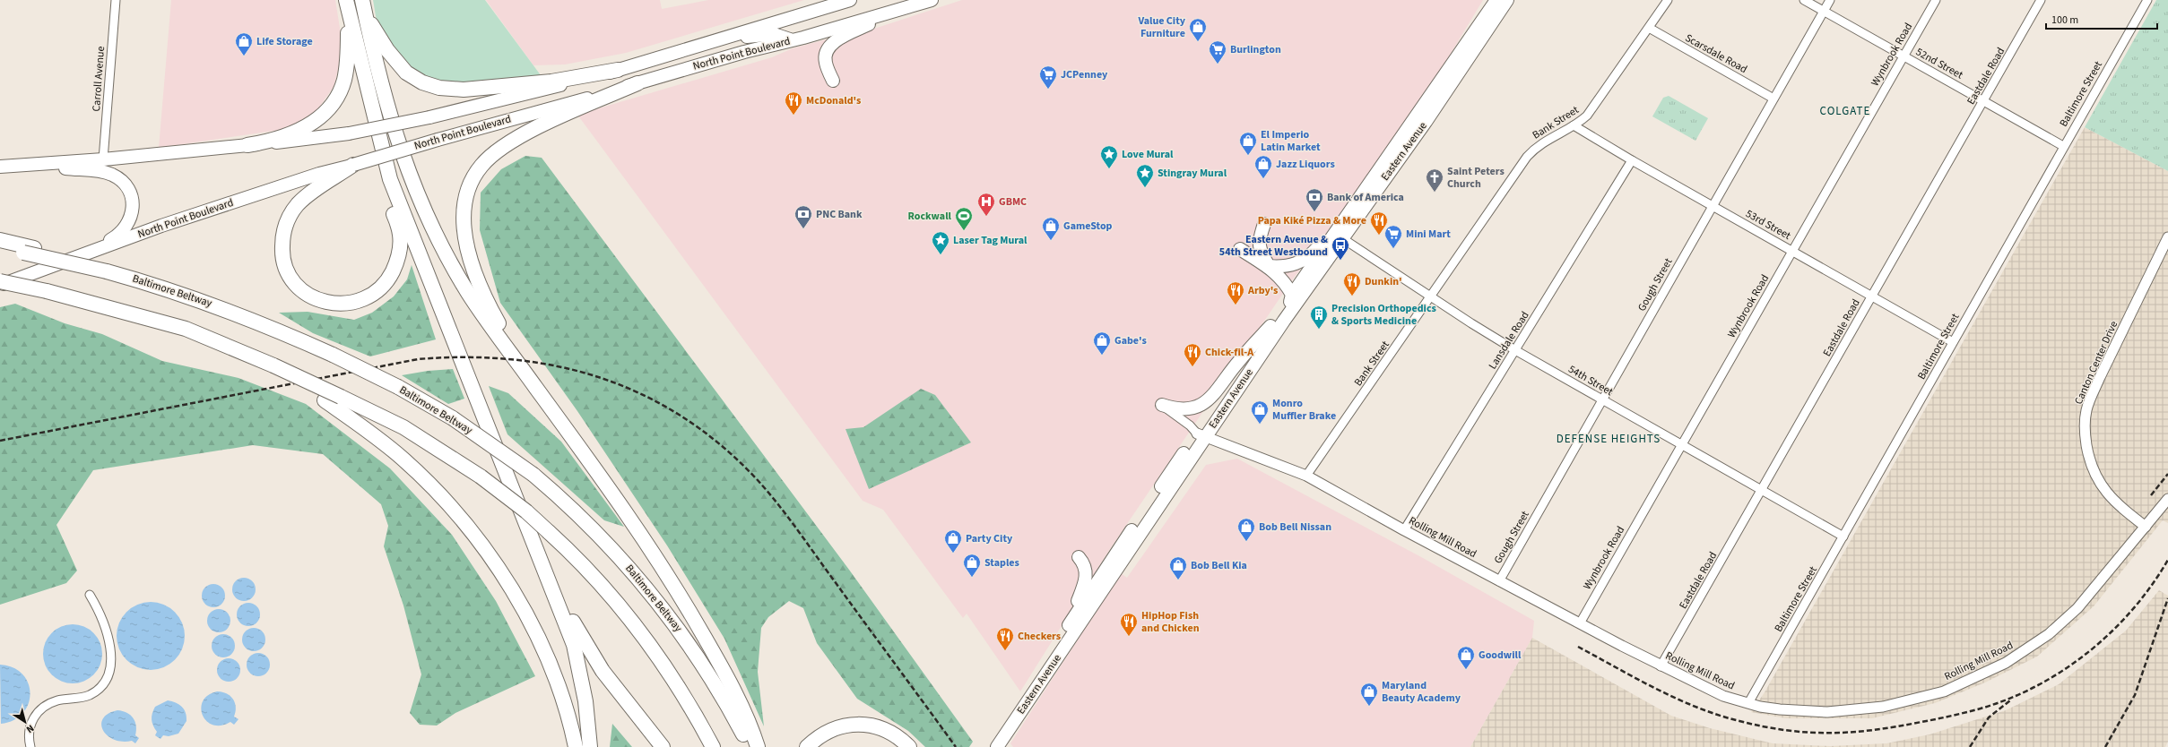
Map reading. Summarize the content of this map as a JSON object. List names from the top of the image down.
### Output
{
  "streets": {
    "highway": ["Baltimore Beltway"],
    "main road": ["North Point Boulevard", "Eastern Avenue"],
    "street": [
      "Scarsdale Road",
      "Wynbrook Road",
      "52nd Street",
      "Eastdale Road",
      "Carroll Avenue",
      "Baltimore Street",
      "Bank Street",
      "53rd Street",
      "Gough Street",
      "Lansdale Road",
      "Canton Center Drive",
      "54th Street",
      "Rolling Mill Road"
    ]
  },
  "crossings": [
    ["North Point Boulevard", "Carroll Avenue"],
    ["Scarsdale Road", "Bank Street"],
    ["Scarsdale Road", "Gough Street"],
    ["Wynbrook Road", "52nd Street"],
    ["Wynbrook Road", "53rd Street"],
    ["Wynbrook Road", "54th Street"],
    ["Wynbrook Road", "Rolling Mill Road"],
    ["52nd Street", "Eastdale Road"],
    ["52nd Street", "Baltimore Street"],
    ["52nd Street", "Gough Street"],
    ["Eastdale Road", "53rd Street"],
    ["Eastdale Road", "54th Street"],
    ["Eastdale Road", "Rolling Mill Road"],
    ["Baltimore Street", "53rd Street"],
    ["Baltimore Street", "54th Street"],
    ["Baltimore Street", "Rolling Mill Road"],
    ["Bank Street", "53rd Street"],
    ["Bank Street", "54th Street"],
    ["Bank Street", "Rolling Mill Road"],
    ["Eastern Avenue", "54th Street"],
    ["Eastern Avenue", "Rolling Mill Road"],
    ["53rd Street", "Gough Street"],
    ["53rd Street", "Lansdale Road"],
    ["Gough Street", "54th Street"],
    ["Gough Street", "Rolling Mill Road"],
    ["Lansdale Road", "54th Street"],
    ["Lansdale Road", "Rolling Mill Road"],
    ["Canton Center Drive", "Rolling Mill Road"]
  ],
  "districts": ["COLGATE", "DEFENSE HEIGHTS"],
  "places": {
    "shop": [
      "Value City Furniture",
      "Life Storage",
      "El Imperio Latin Market",
      "Jazz Liquors",
      "GameStop",
      "Gabe's",
      "Monro Muffler Brake",
      "Bob Bell Nissan",
      "Party City",
      "Staples",
      "Bob Bell Kia",
      "Goodwill",
      "Maryland Beauty Academy"
    ],
    "supermarket": ["Burlington", "JCPenney", "Mini Mart"],
    "restaurant": [
      "McDonald's",
      "Papa Kiké Pizza & More",
      "Dunkin'",
      "Arby's",
      "Chick-fil-A",
      "HipHop Fish and Chicken",
      "Checkers"
    ],
    "place": ["Love Mural", "Stingray Mural", "Laser Tag Mural"],
    "church": ["Saint Peters Church"],
    "bank": ["Bank of America", "PNC Bank"],
    "hospital": ["GBMC"],
    "sports": ["Rockwall"],
    "bus stop": ["Eastern Avenue & 54th Street Westbound"],
    "building": ["Precision Orthopedics & Sports Medicine"]
  },
  "scale_bar": "100 m",
  "north": "bottom right"
}
